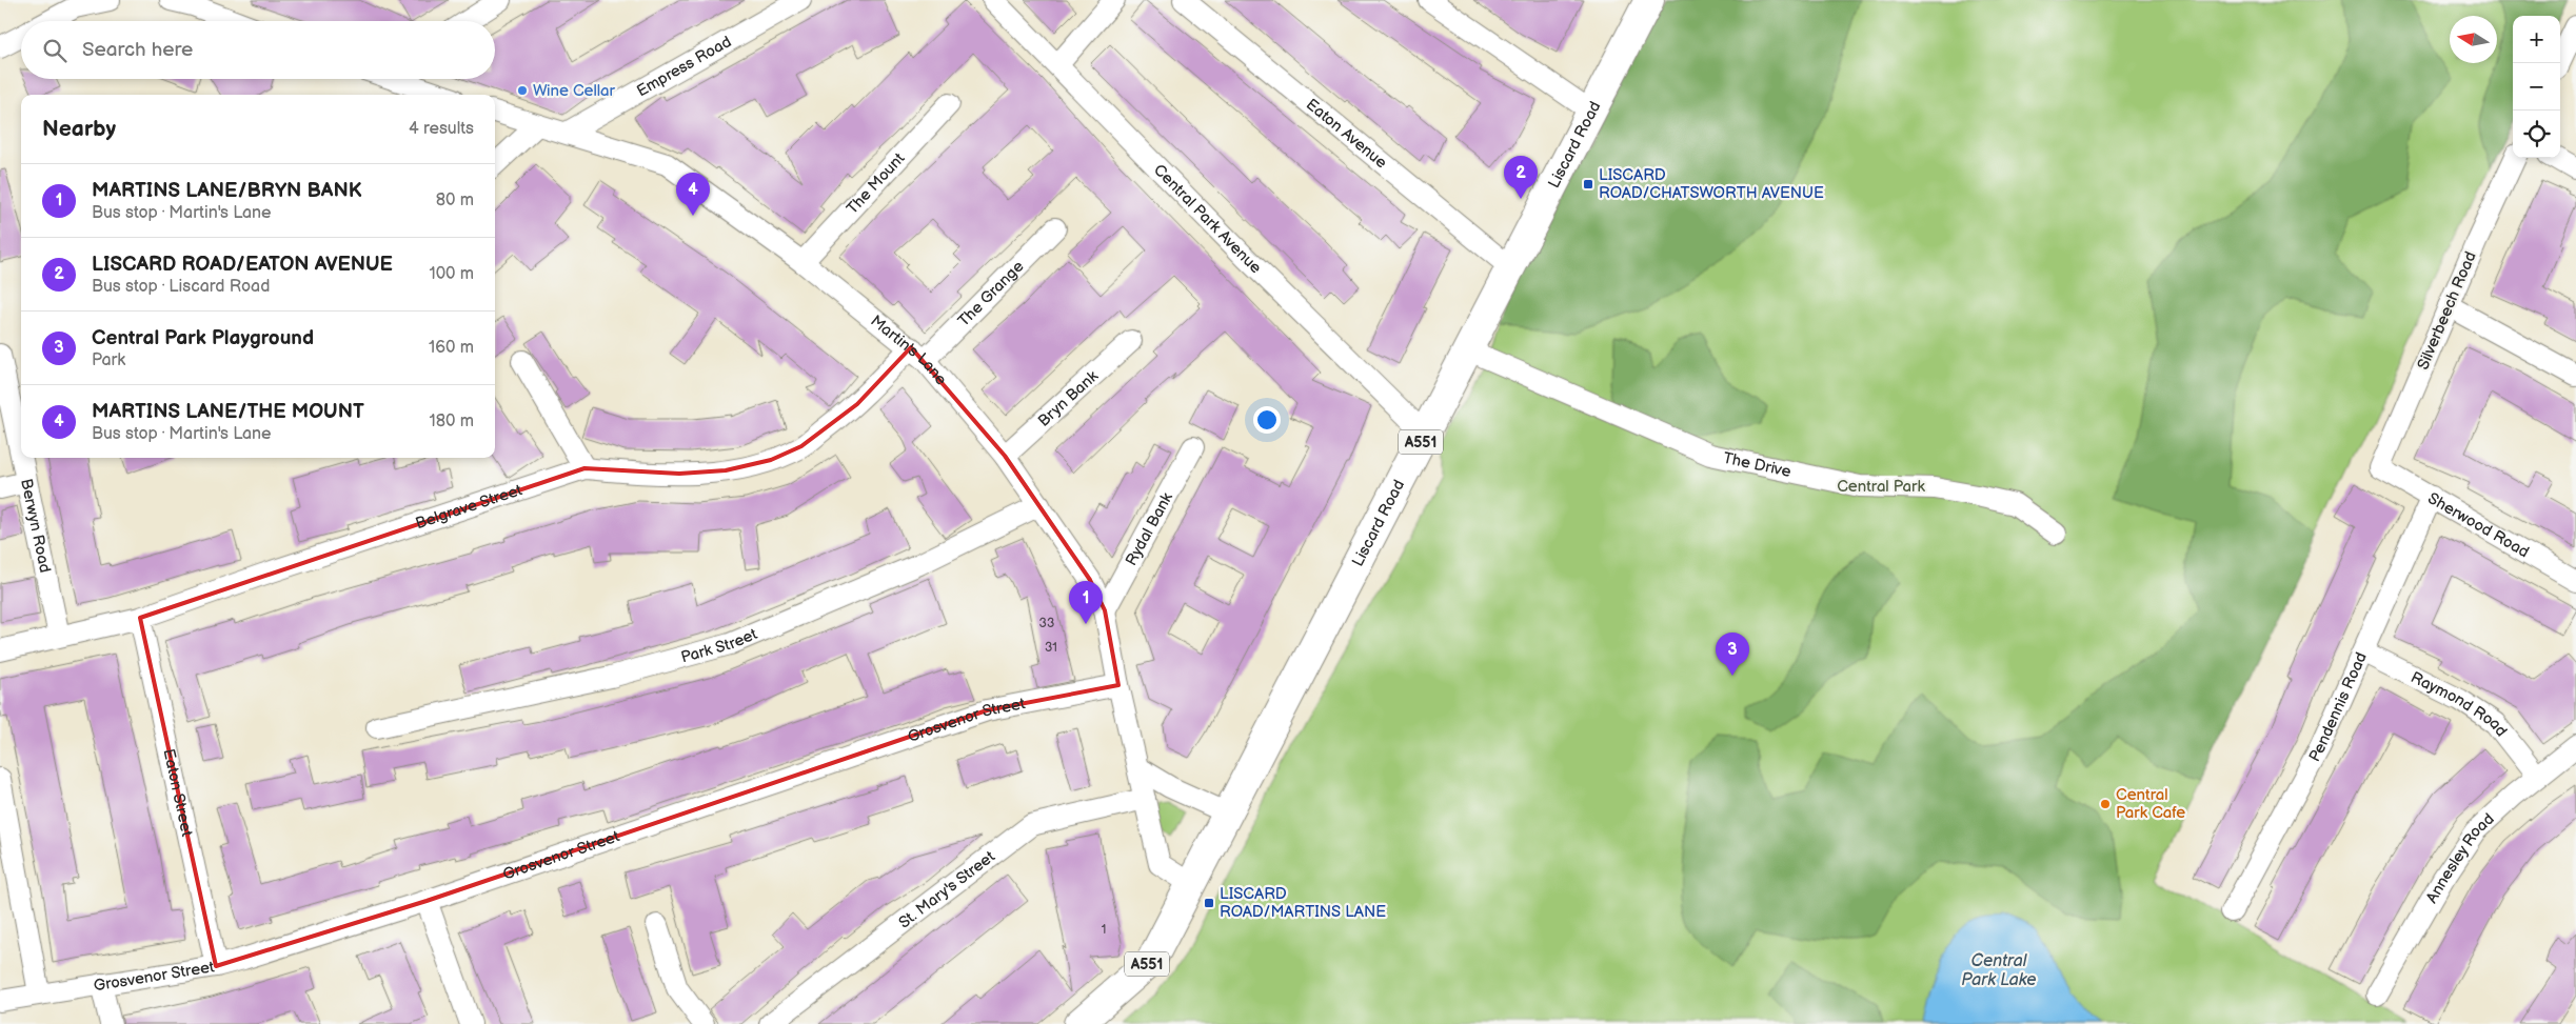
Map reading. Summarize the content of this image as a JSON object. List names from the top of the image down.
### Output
{
  "streets": {
    "main road": ["Liscard Road", "A551"],
    "street": [
      "Empress Road",
      "Eaton Avenue",
      "The Mount",
      "Central Park Avenue",
      "The Grange",
      "Silverbeech Road",
      "Martin's Lane",
      "Bryn Bank",
      "The Drive",
      "Belgrave Street",
      "Sherwood Road",
      "Berwyn Road",
      "Rydal Bank",
      "Park Street",
      "Raymond Road",
      "Pendennis Road",
      "Grosvenor Street",
      "Eaton Street",
      "Annesley Road",
      "St. Mary's Street"
    ]
  },
  "crossings": [
    ["Empress Road", "Martin's Lane"],
    ["Eaton Avenue", "Liscard Road"],
    ["Liscard Road", "Central Park Avenue"],
    ["Liscard Road", "Martin's Lane"],
    ["Liscard Road", "The Drive"],
    ["The Mount", "Martin's Lane"],
    ["The Grange", "Martin's Lane"],
    ["The Grange", "Belgrave Street"],
    ["Silverbeech Road", "Sherwood Road"],
    ["Martin's Lane", "Bryn Bank"],
    ["Martin's Lane", "Belgrave Street"],
    ["Martin's Lane", "Rydal Bank"],
    ["Martin's Lane", "Park Street"],
    ["Martin's Lane", "Grosvenor Street"],
    ["Martin's Lane", "St. Mary's Street"],
    ["Belgrave Street", "Berwyn Road"],
    ["Belgrave Street", "Eaton Street"],
    ["Sherwood Road", "Pendennis Road"],
    ["Raymond Road", "Pendennis Road"],
    ["Raymond Road", "Annesley Road"],
    ["Grosvenor Street", "Eaton Street"]
  ],
  "water": ["Central Park Lake"],
  "parks": ["Central Park"],
  "places": {
    "other": ["Wine Cellar", "Central Park Cafe"],
    "transit": ["LISCARD ROAD/CHATSWORTH AVENUE", "LISCARD ROAD/MARTINS LANE"]
  },
  "house_numbers": ["33", "31", "1"],
  "north": "left",
  "page": {
    "map_buttons": ["+", "−"],
    "search": "Search here",
    "heading": ["Nearby", "4 results"],
    "pins": [
      "2",
      "4",
      "1",
      "3"
    ],
    "list": [
      {
        "mark": "1",
        "name": "MARTINS LANE/BRYN BANK",
        "note": "Bus stop · Martin's Lane",
        "value": "80 m"
      },
      {
        "mark": "2",
        "name": "LISCARD ROAD/EATON AVENUE",
        "note": "Bus stop · Liscard Road",
        "value": "100 m"
      },
      {
        "mark": "3",
        "name": "Central Park Playground",
        "note": "Park",
        "value": "160 m"
      },
      {
        "mark": "4",
        "name": "MARTINS LANE/THE MOUNT",
        "note": "Bus stop · Martin's Lane",
        "value": "180 m"
      }
    ]
  }
}
